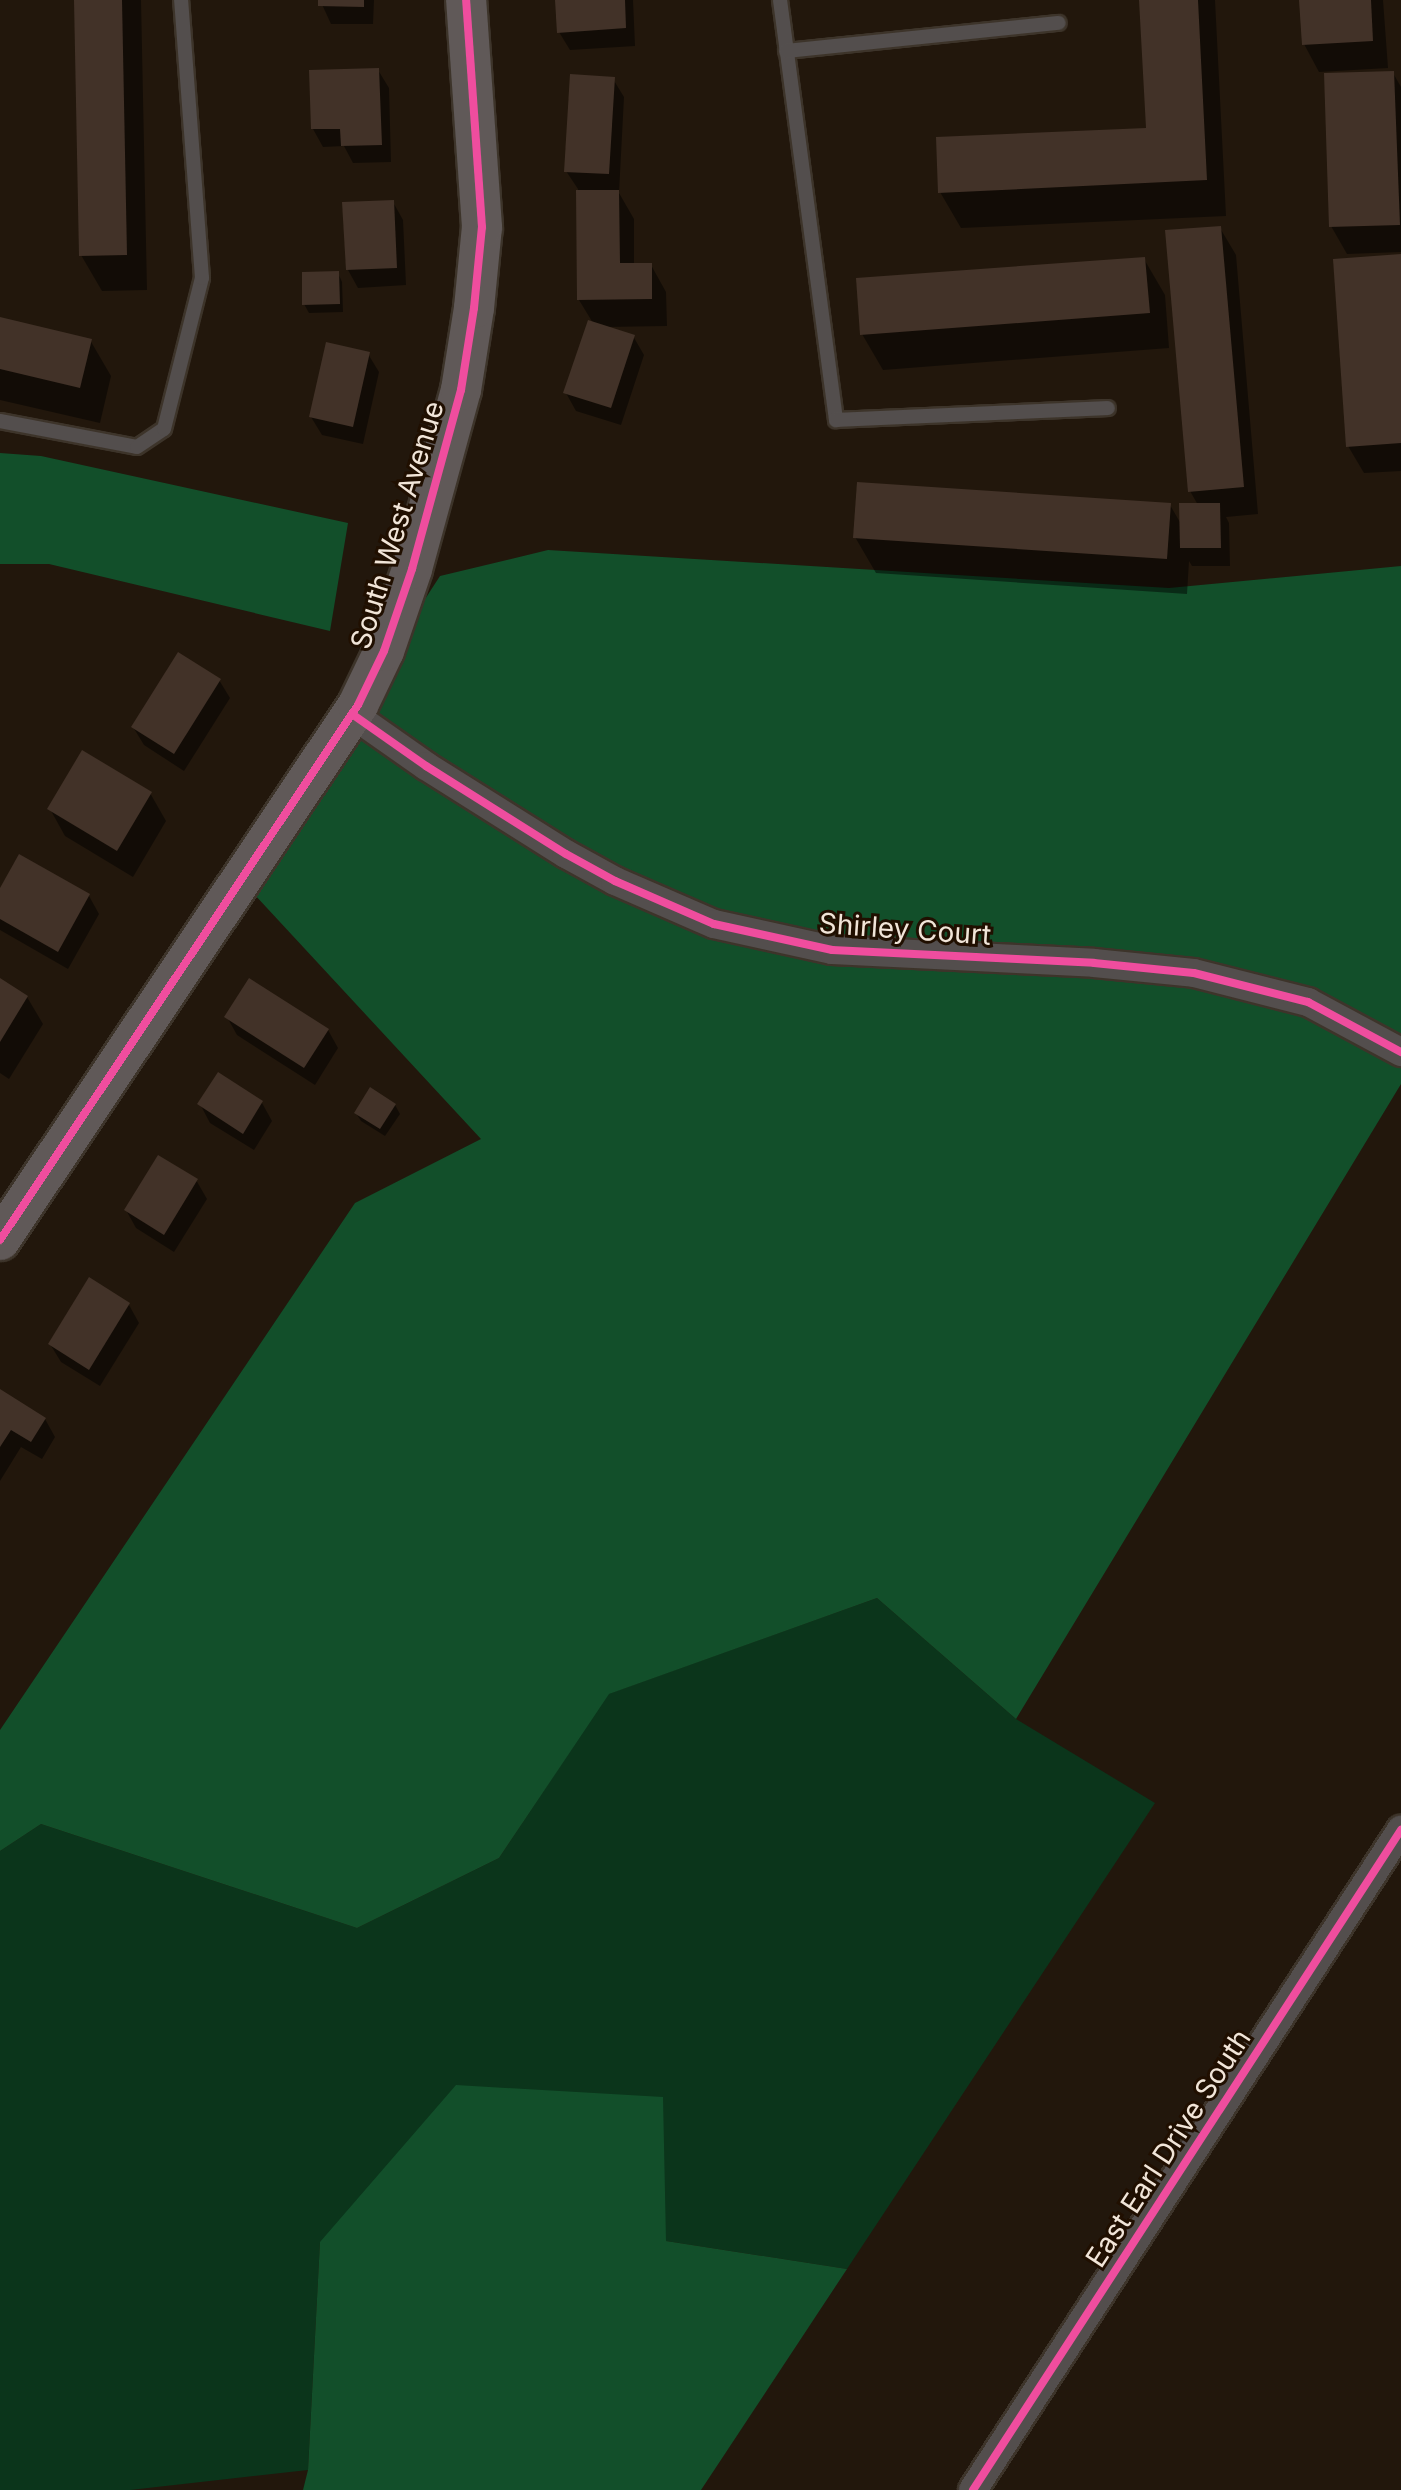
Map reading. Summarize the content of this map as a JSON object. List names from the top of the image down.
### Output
{
  "streets": {
    "street": ["South West Avenue", "Shirley Court", "East Earl Drive South"]
  },
  "crossings": [
    ["South West Avenue", "Shirley Court"]
  ]
}
